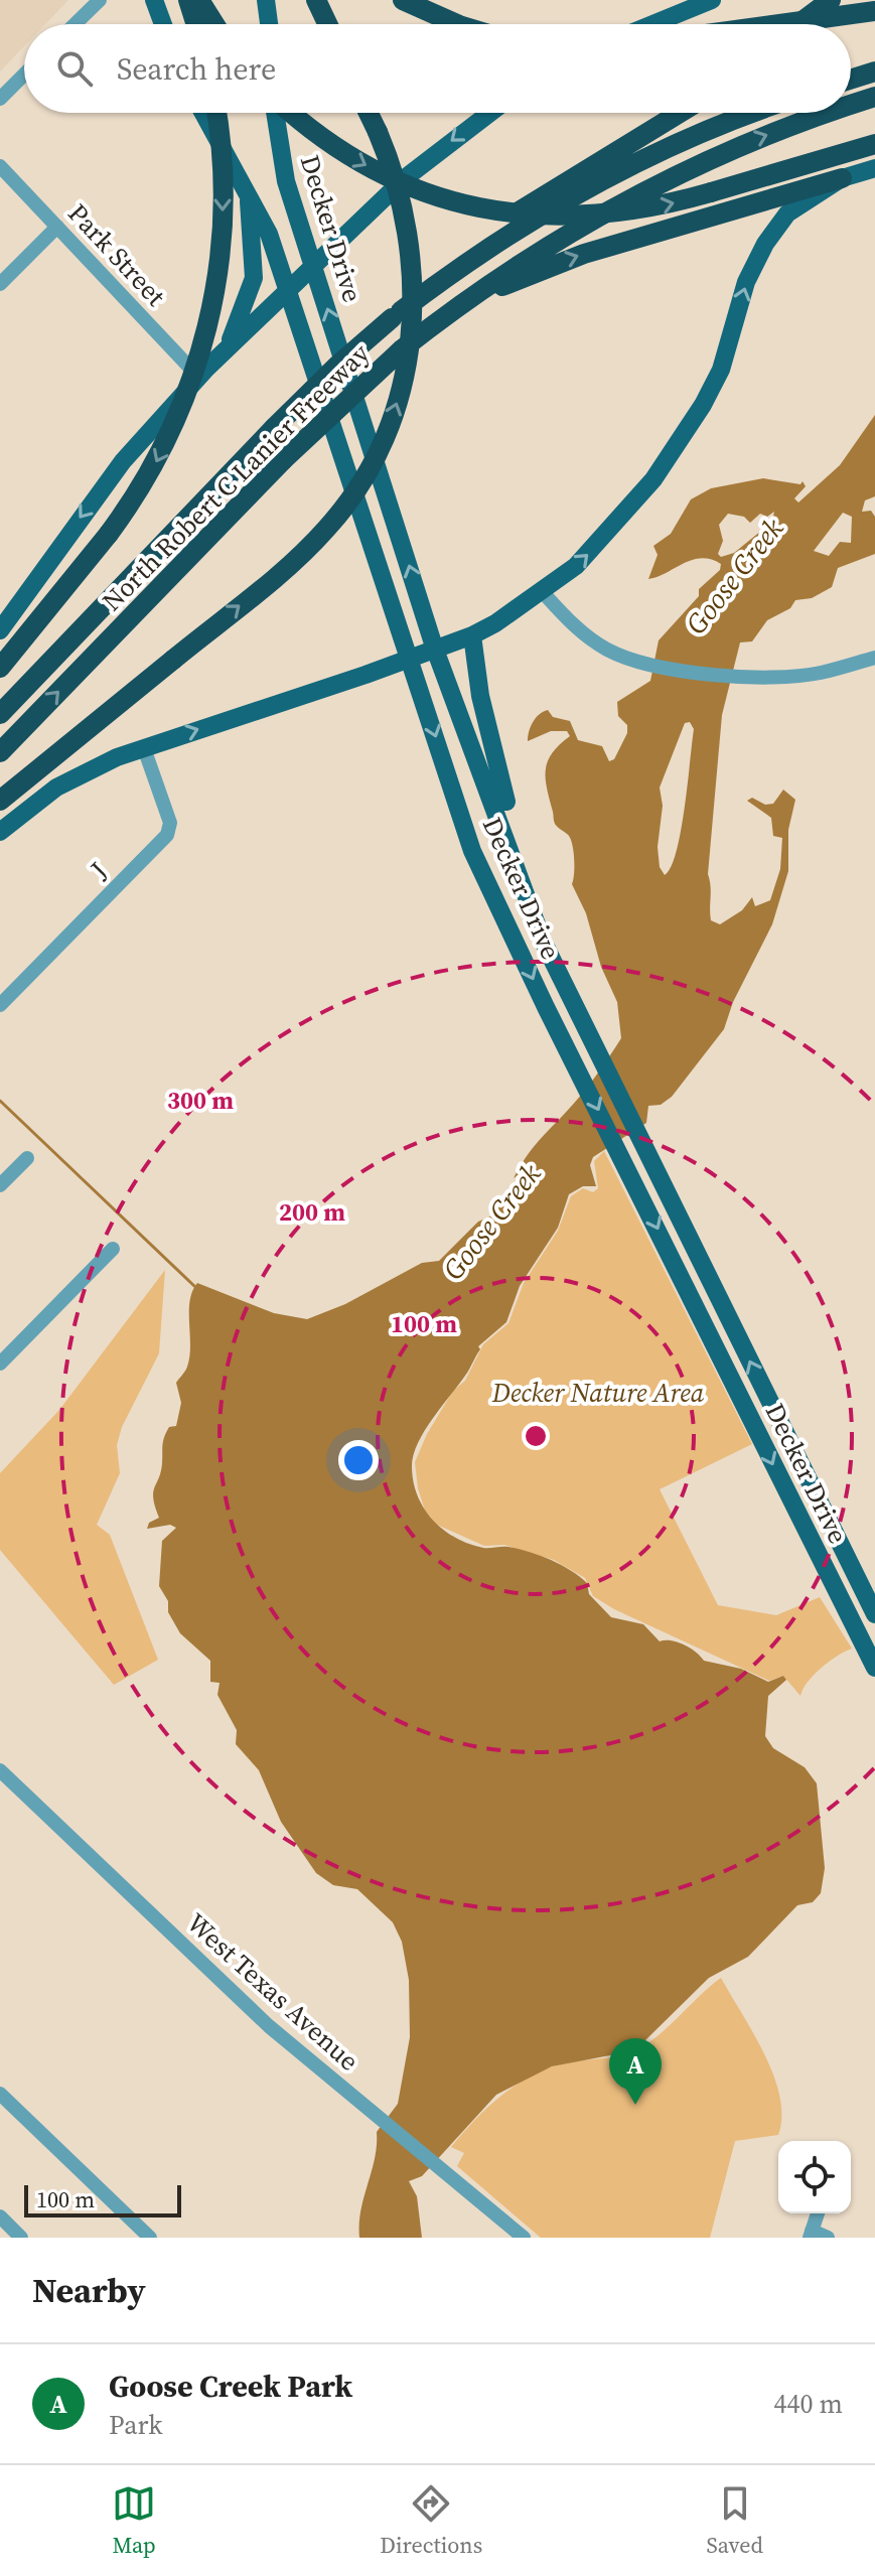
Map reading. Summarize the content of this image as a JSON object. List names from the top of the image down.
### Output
{
  "streets": {
    "highway": ["North Robert C Lanier Freeway"],
    "main road": ["Decker Drive"],
    "street": ["Park Street", "J", "West Texas Avenue"]
  },
  "water": ["Goose Creek"],
  "parks": ["Decker Nature Area"],
  "scale_bar": "100 m",
  "page": {
    "search": "Search here",
    "pins": "A",
    "scale": "100 m",
    "heading": "Nearby",
    "list": [
      {
        "mark": "A",
        "name": "Goose Creek Park",
        "note": "Park",
        "value": "440 m"
      }
    ],
    "nav": ["Map", "Directions", "Saved"]
  },
  "rings": ["300 m", "200 m", "100 m"]
}
